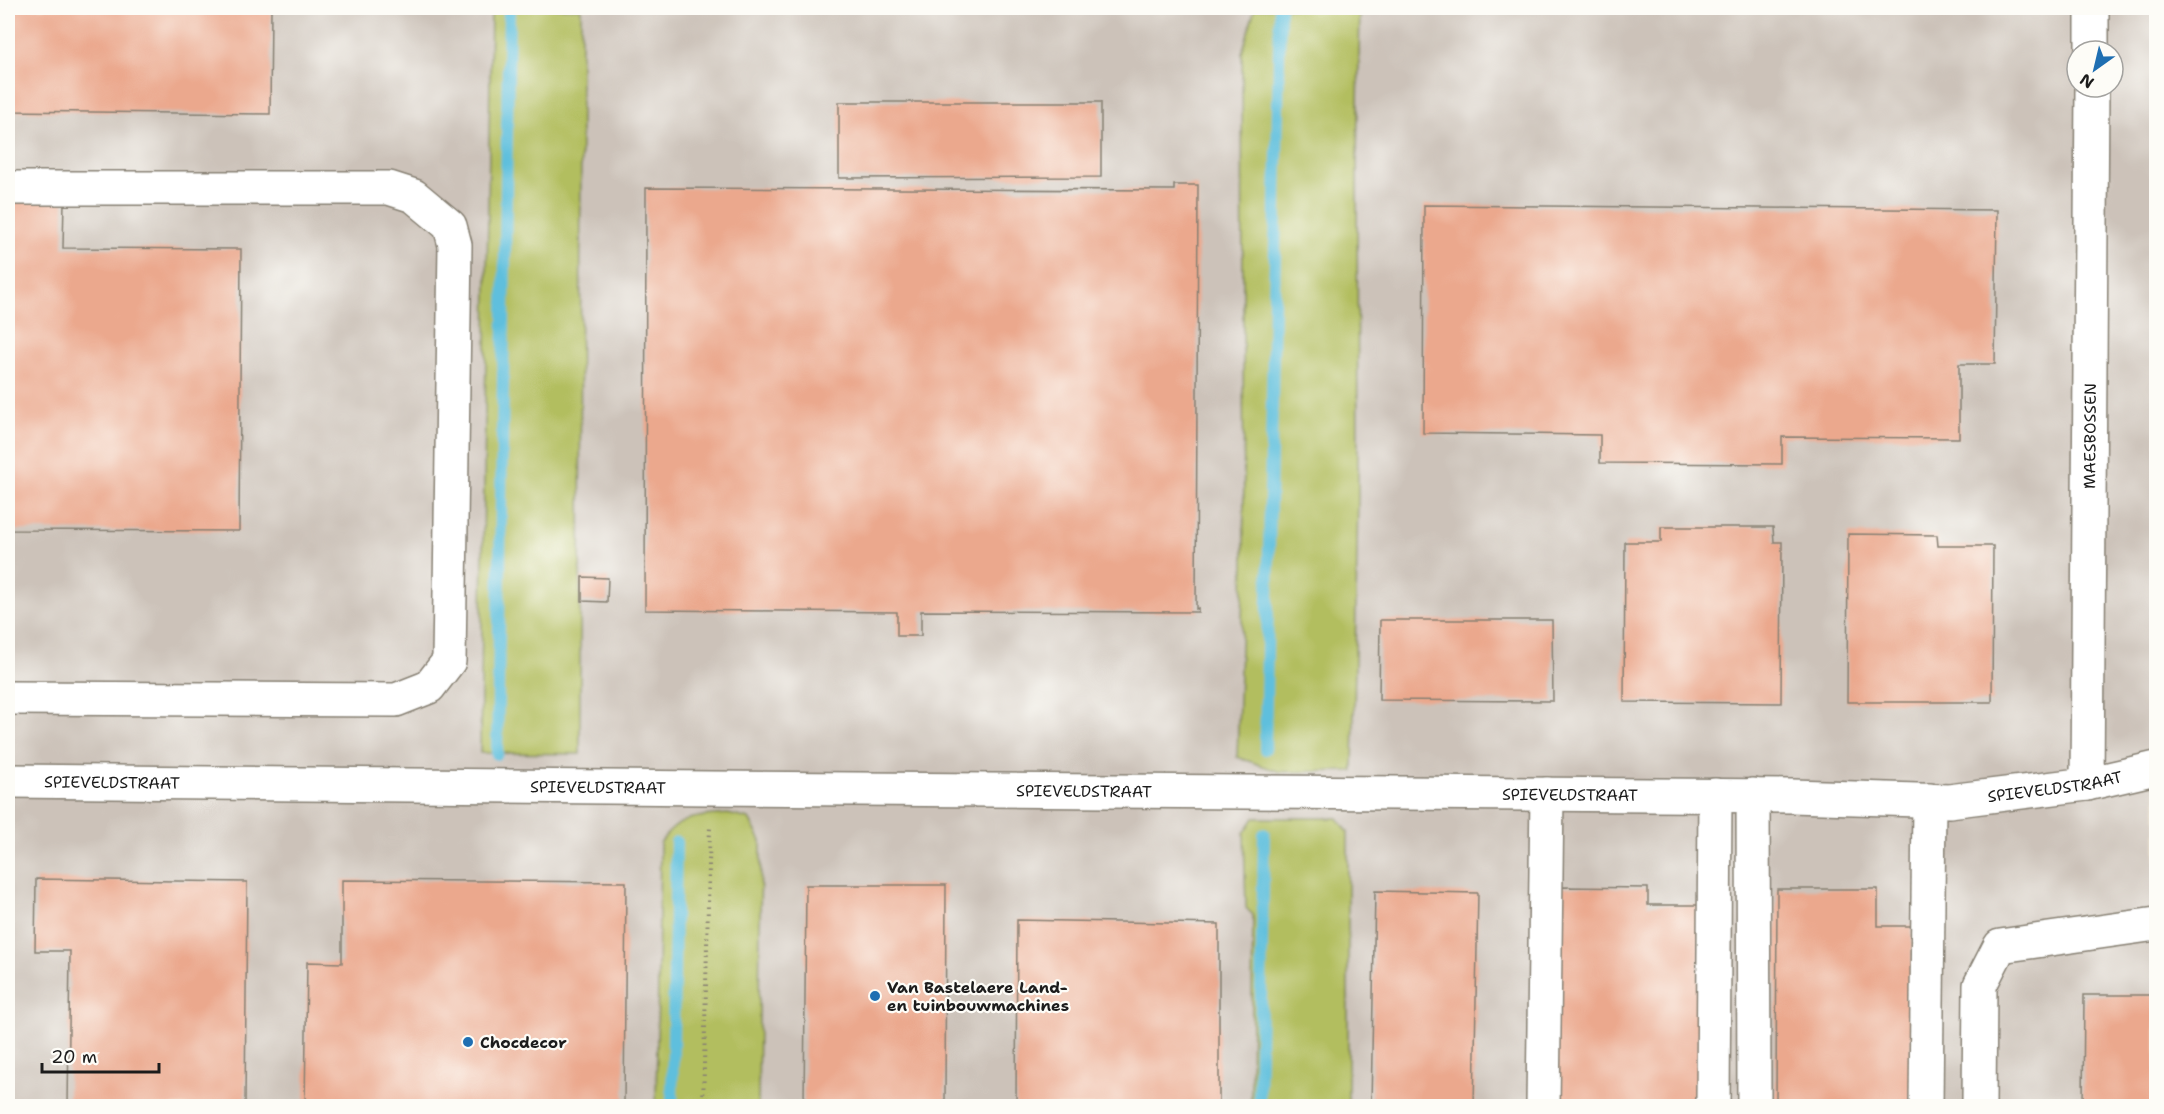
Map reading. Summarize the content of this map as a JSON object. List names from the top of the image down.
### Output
{
  "streets": {
    "street": ["MAESBOSSEN", "SPIEVELDSTRAAT"]
  },
  "crossings": [
    ["MAESBOSSEN", "SPIEVELDSTRAAT"]
  ],
  "places": ["Van Bastelaere Land- en tuinbouwmachines", "Chocdecor"],
  "scale_bar": "20 m",
  "north": "bottom left"
}
